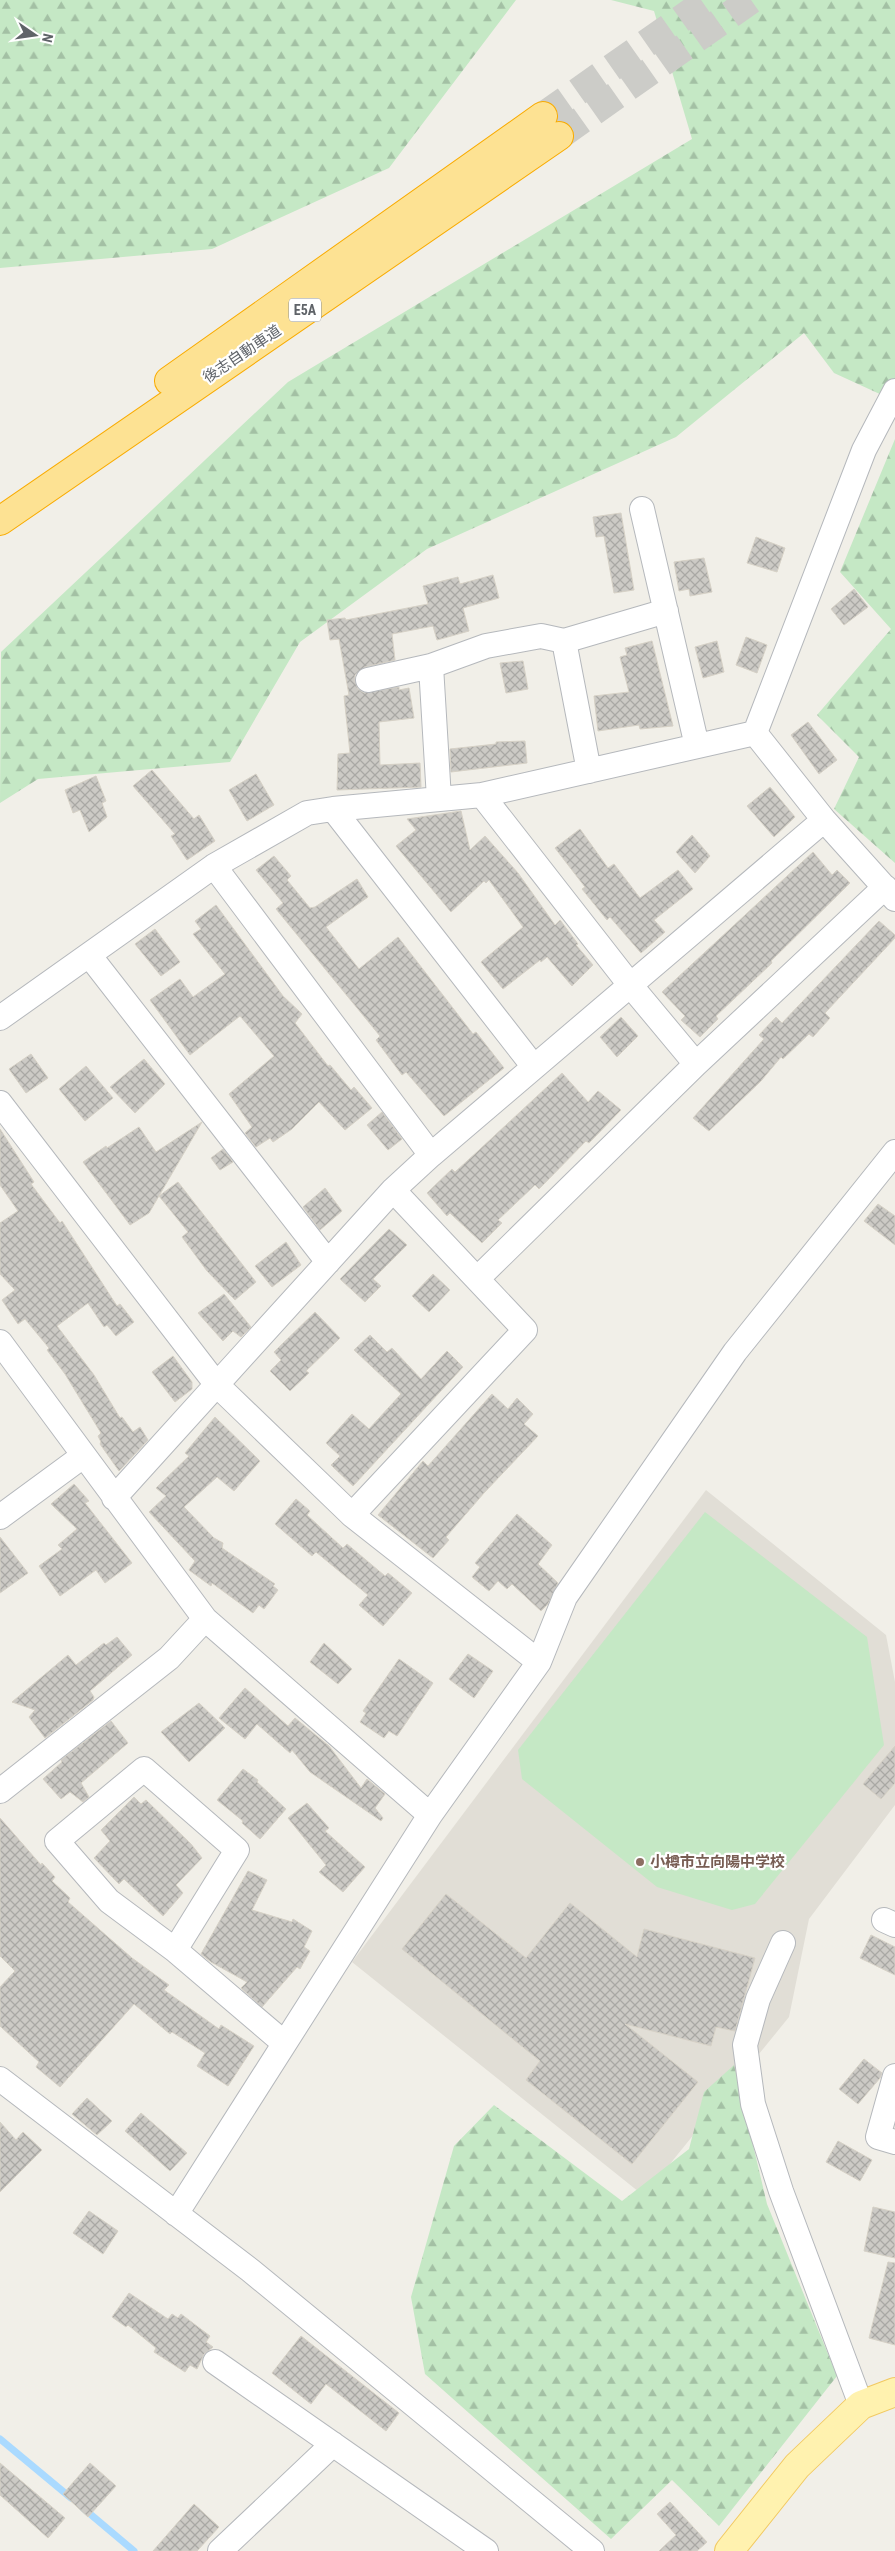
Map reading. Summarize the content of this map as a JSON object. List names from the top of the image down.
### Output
{
  "streets": {
    "highway": ["E5A", "後志自動車道"]
  },
  "places": ["小樽市立向陽中学校"],
  "north": "right"
}
